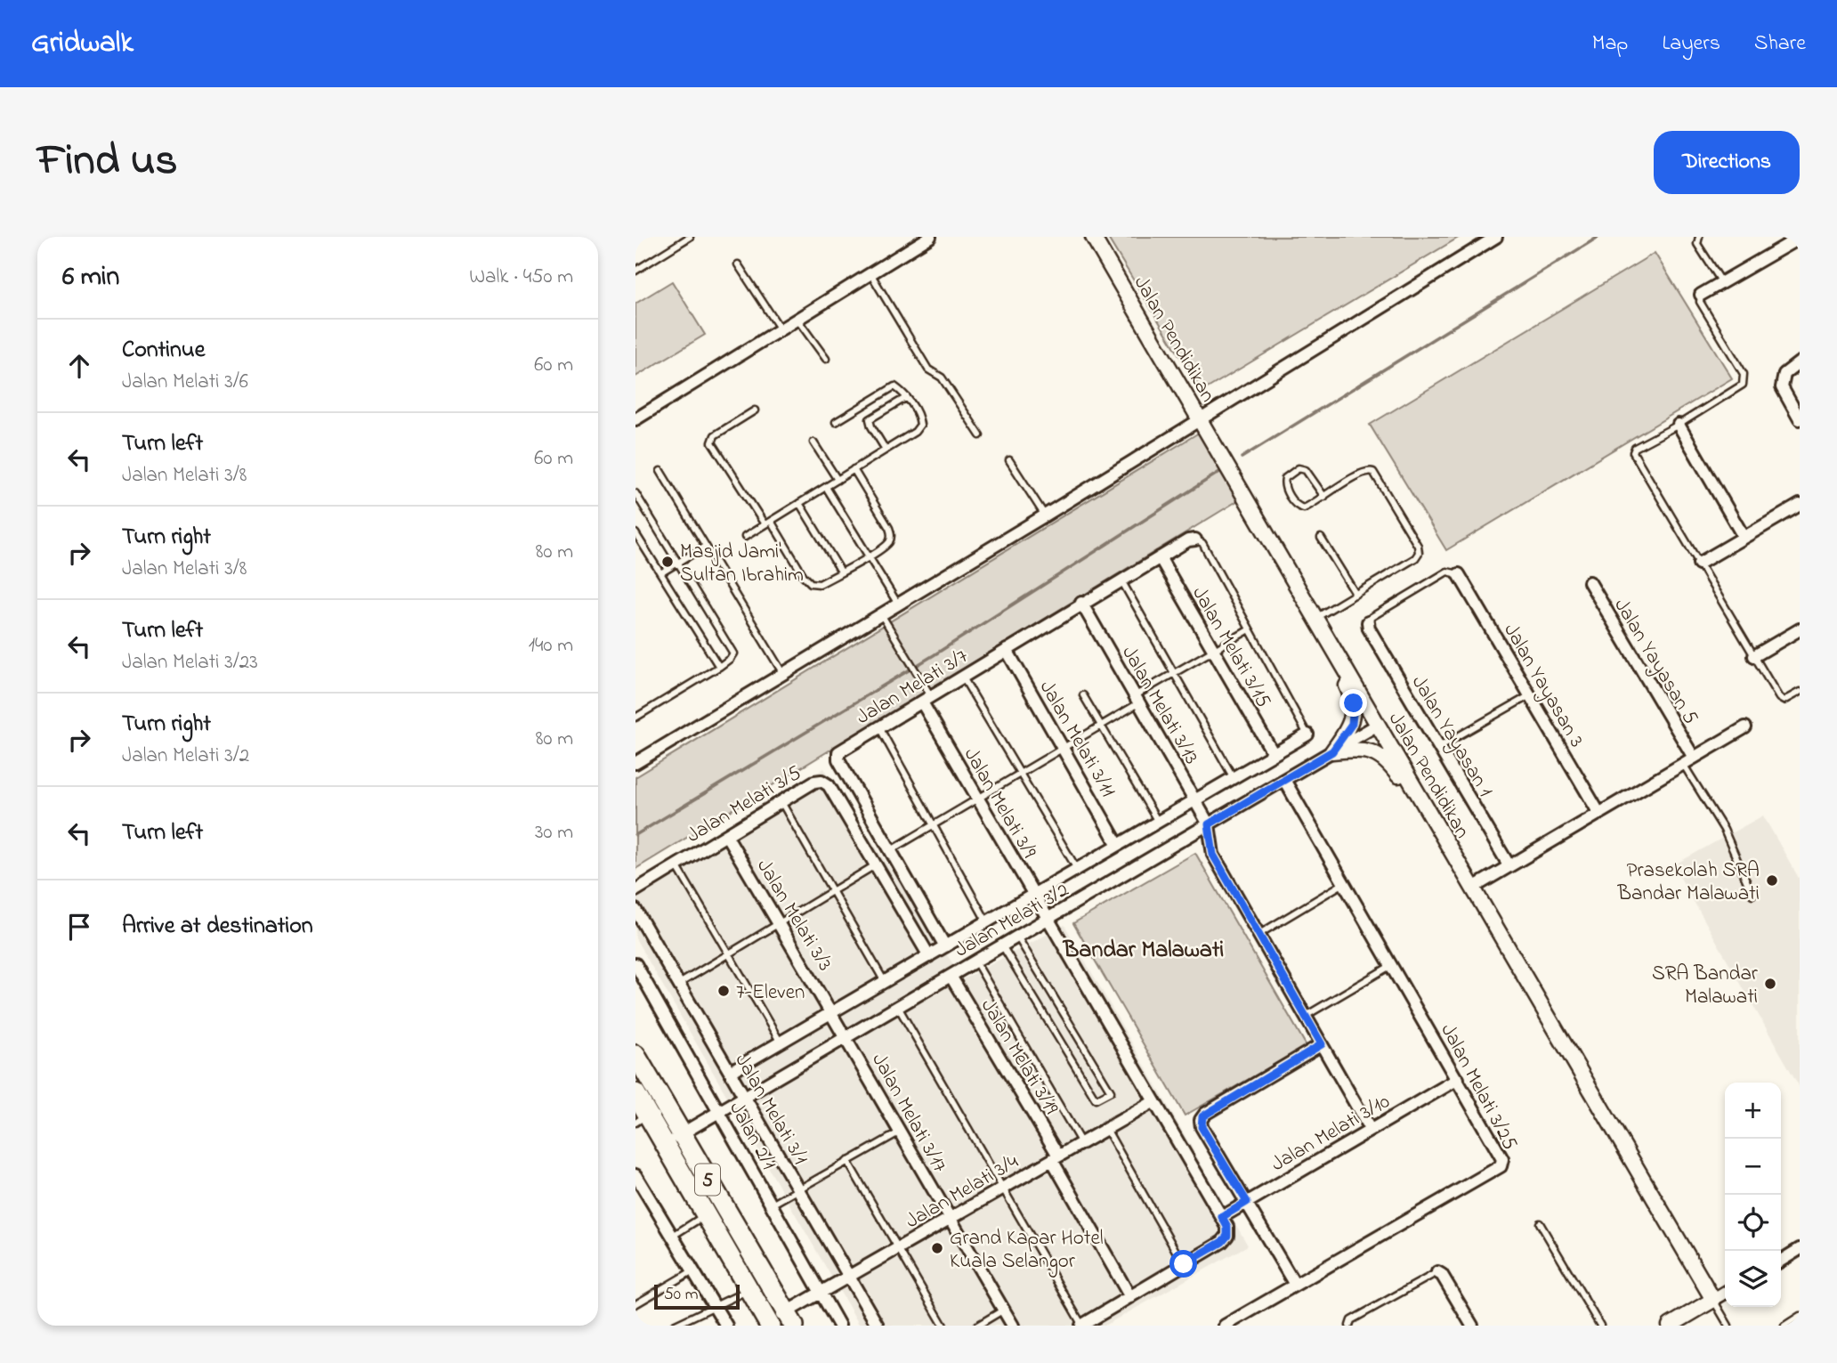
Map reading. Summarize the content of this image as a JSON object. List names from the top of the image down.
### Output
{
  "streets": {
    "highway": ["5"],
    "street": [
      "Jalan Pendidikan",
      "Jalan Melati 3/15",
      "Jalan Yayasan 5",
      "Jalan Yayasan 3",
      "Jalan Melati 3/7",
      "Jalan Melati 3/13",
      "Jalan Yayasan 1",
      "Jalan Melati 3/11",
      "Jalan Melati 3/9",
      "Jalan Melati 3/5",
      "Jalan Melati 3/3",
      "Jalan Melati 3/2",
      "Jalan Melati 3/19",
      "Jalan Melati 3/25",
      "Jalan Melati 3/1",
      "Jalan Melati 3/17",
      "Jalan Melati 3/10",
      "Jalan 2/1",
      "Jalan Melati 3/4"
    ]
  },
  "crossings": [
    ["Jalan Pendidikan", "Jalan Melati 3/2"],
    ["Jalan Melati 3/15", "Jalan Melati 3/7"],
    ["Jalan Melati 3/7", "Jalan Melati 3/13"],
    ["Jalan Melati 3/7", "Jalan Melati 3/11"],
    ["Jalan Melati 3/7", "Jalan Melati 3/9"],
    ["Jalan Melati 3/13", "Jalan Melati 3/2"],
    ["Jalan Melati 3/9", "Jalan Melati 3/2"],
    ["Jalan Melati 3/9", "Jalan Melati 3/10"],
    ["Jalan Melati 3/9", "Jalan Melati 3/4"],
    ["Jalan Melati 3/5", "Jalan Melati 3/3"],
    ["Jalan Melati 3/3", "Jalan Melati 3/17"],
    ["Jalan Melati 3/2", "Jalan Melati 3/19"],
    ["Jalan Melati 3/2", "Jalan Melati 3/25"],
    ["Jalan Melati 3/2", "Jalan Melati 3/1"],
    ["Jalan Melati 3/2", "Jalan Melati 3/17"],
    ["Jalan Melati 3/2", "Jalan 2/1"],
    ["Jalan Melati 3/2", "5"],
    ["Jalan Melati 3/19", "Jalan Melati 3/4"],
    ["Jalan Melati 3/25", "Jalan Melati 3/10"],
    ["Jalan Melati 3/1", "Jalan Melati 3/4"],
    ["Jalan Melati 3/17", "Jalan Melati 3/4"],
    ["Jalan 2/1", "Jalan Melati 3/4"],
    ["5", "Jalan Melati 3/4"]
  ],
  "districts": ["Bandar Malawati"],
  "places": [
    "Masjid Jami' Sultan Ibrahim",
    "Prasekolah SRA Bandar Malawati",
    "SRA Bandar Malawati",
    "7-Eleven",
    "Grand Kapar Hotel Kuala Selangor"
  ],
  "scale_bar": "50 m",
  "page": {
    "header": "Gridwalk",
    "nav": ["Map", "Layers", "Share"],
    "title": "Find us",
    "buttons": "Directions",
    "heading": ["6 min", "Walk · 450 m"],
    "list": [
      ["Continue", "Jalan Melati 3/6", "60 m"],
      ["Turn left", "Jalan Melati 3/8", "60 m"],
      ["Turn right", "Jalan Melati 3/8", "80 m"],
      ["Turn left", "Jalan Melati 3/23", "140 m"],
      ["Turn right", "Jalan Melati 3/2", "80 m"],
      ["Turn left", "30 m"],
      "Arrive at destination"
    ],
    "map_buttons": ["+", "−"],
    "scale": "50 m"
  }
}
